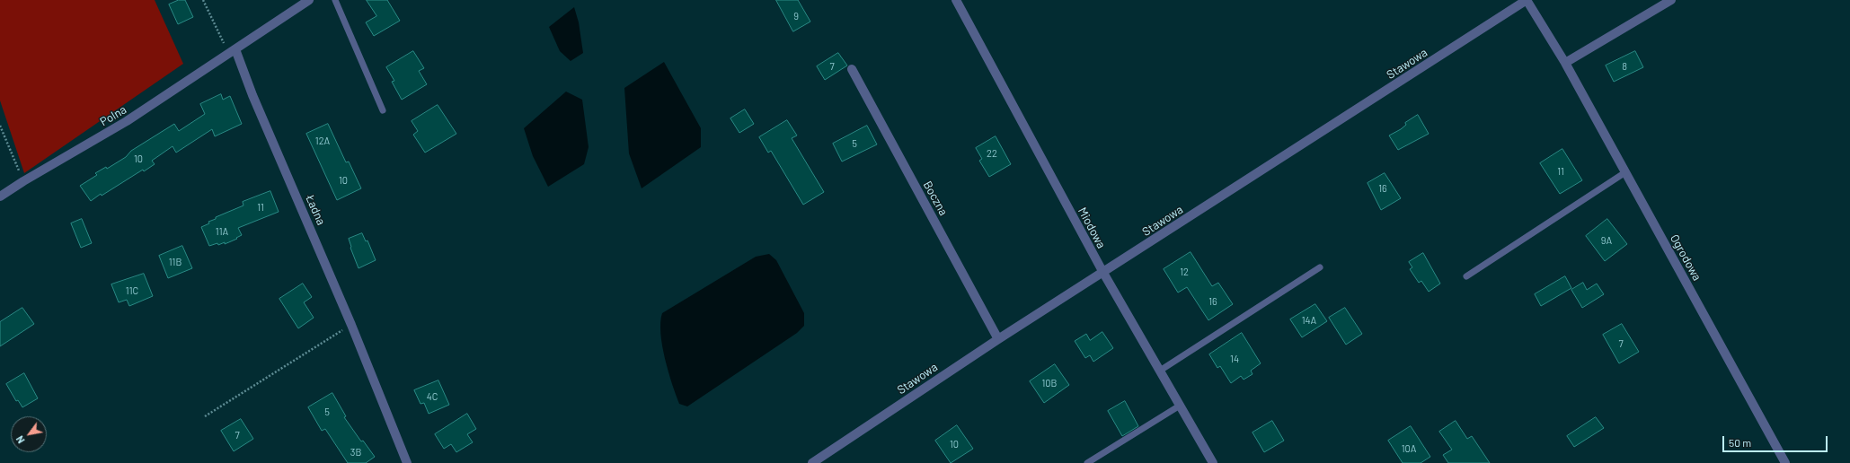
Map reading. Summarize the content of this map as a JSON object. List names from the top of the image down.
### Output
{
  "streets": {
    "street": [
      "Stawowa",
      "Polna",
      "Boczna",
      "Ładna",
      "Miodowa",
      "Ogrodowa"
    ]
  },
  "crossings": [
    ["Stawowa", "Boczna"],
    ["Stawowa", "Miodowa"],
    ["Stawowa", "Ogrodowa"],
    ["Polna", "Ładna"]
  ],
  "house_numbers": [
    "9",
    "7",
    "8",
    "12A",
    "5",
    "22",
    "10",
    "11",
    "10",
    "16",
    "11",
    "11A",
    "9A",
    "11B",
    "12",
    "11C",
    "16",
    "14A",
    "7",
    "14",
    "10B",
    "4C",
    "5",
    "7",
    "10",
    "10A",
    "3B"
  ],
  "scale_bar": "50 m",
  "north": "bottom left"
}
